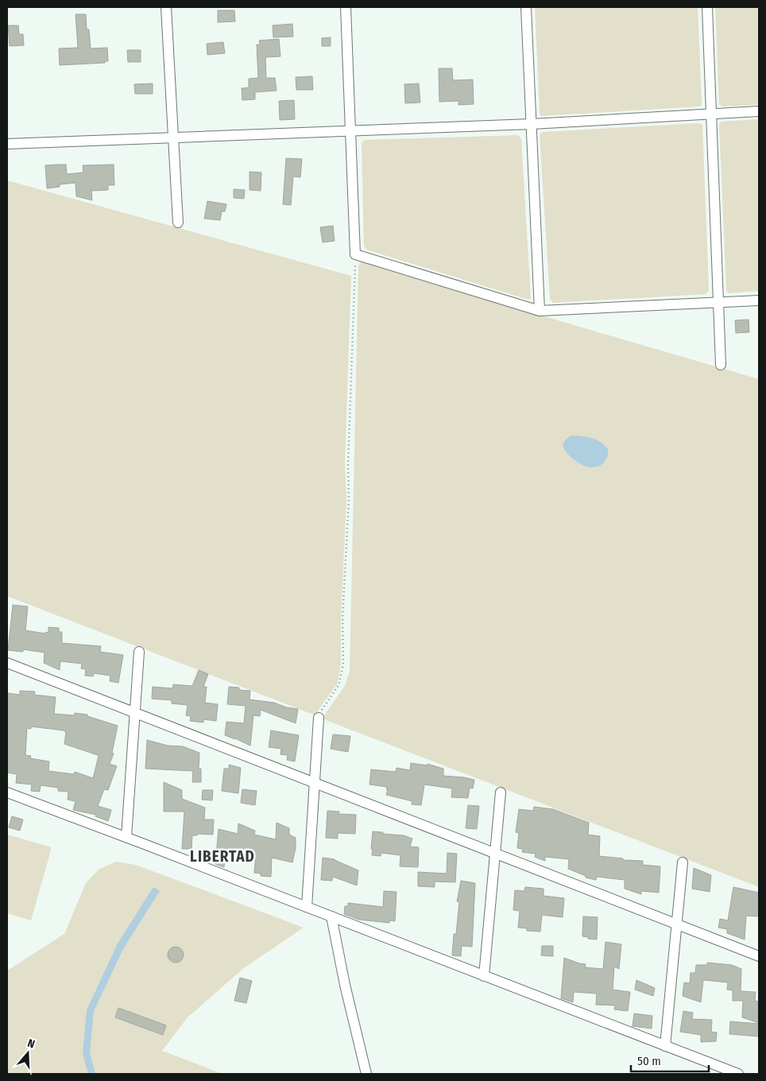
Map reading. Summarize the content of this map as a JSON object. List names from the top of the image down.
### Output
{
  "districts": ["LIBERTAD"],
  "scale_bar": "50 m",
  "north": "top"
}
